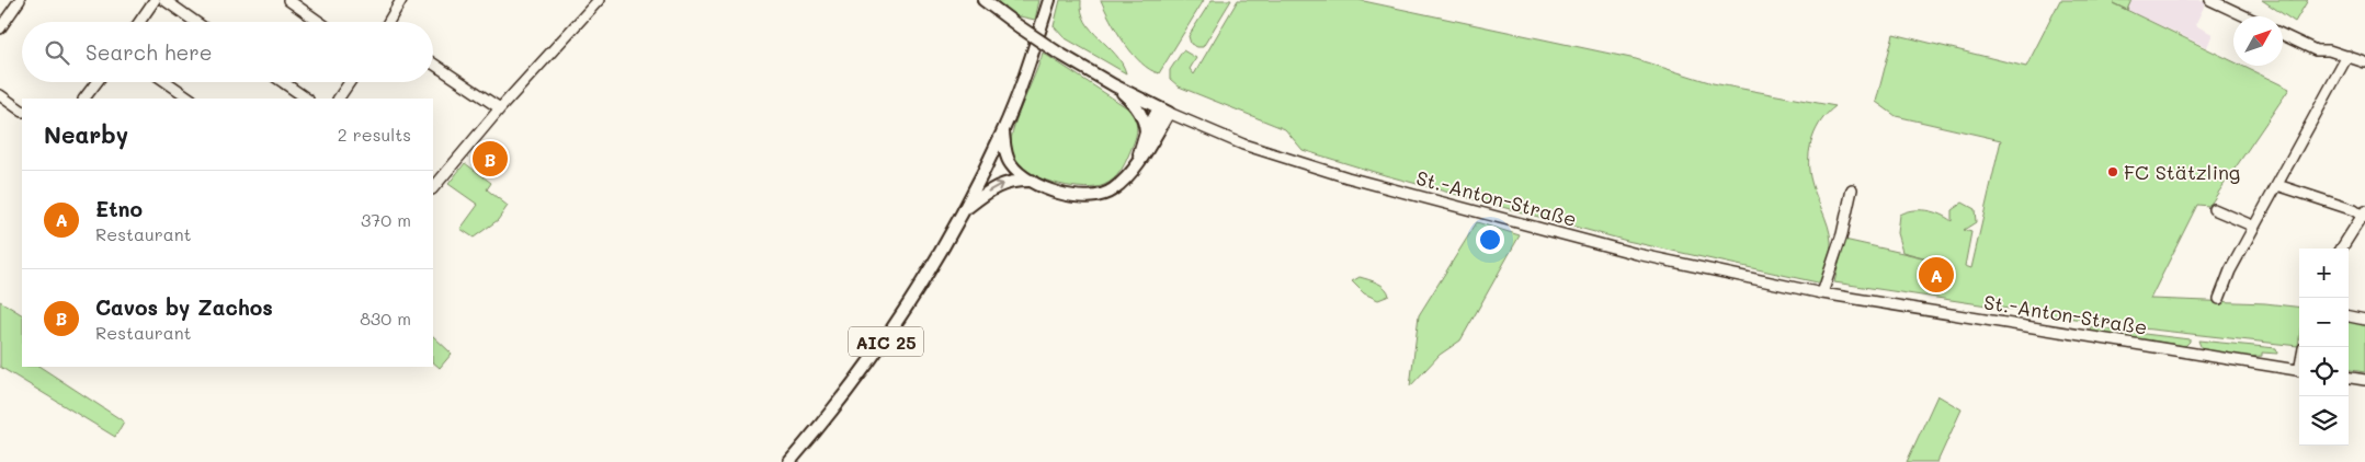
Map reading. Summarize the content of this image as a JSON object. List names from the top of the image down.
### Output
{
  "streets": {
    "main road": ["AIC 25"],
    "street": ["St.-Anton-Straße"]
  },
  "places": ["FC Stätzling"],
  "north": "top right",
  "page": {
    "search": "Search here",
    "heading": ["Nearby", "2 results"],
    "pins": ["B", "A"],
    "list": [
      {
        "mark": "A",
        "name": "Etno",
        "note": "Restaurant",
        "value": "370 m"
      },
      {
        "mark": "B",
        "name": "Cavos by Zachos",
        "note": "Restaurant",
        "value": "830 m"
      }
    ],
    "map_buttons": ["+", "−"]
  }
}
